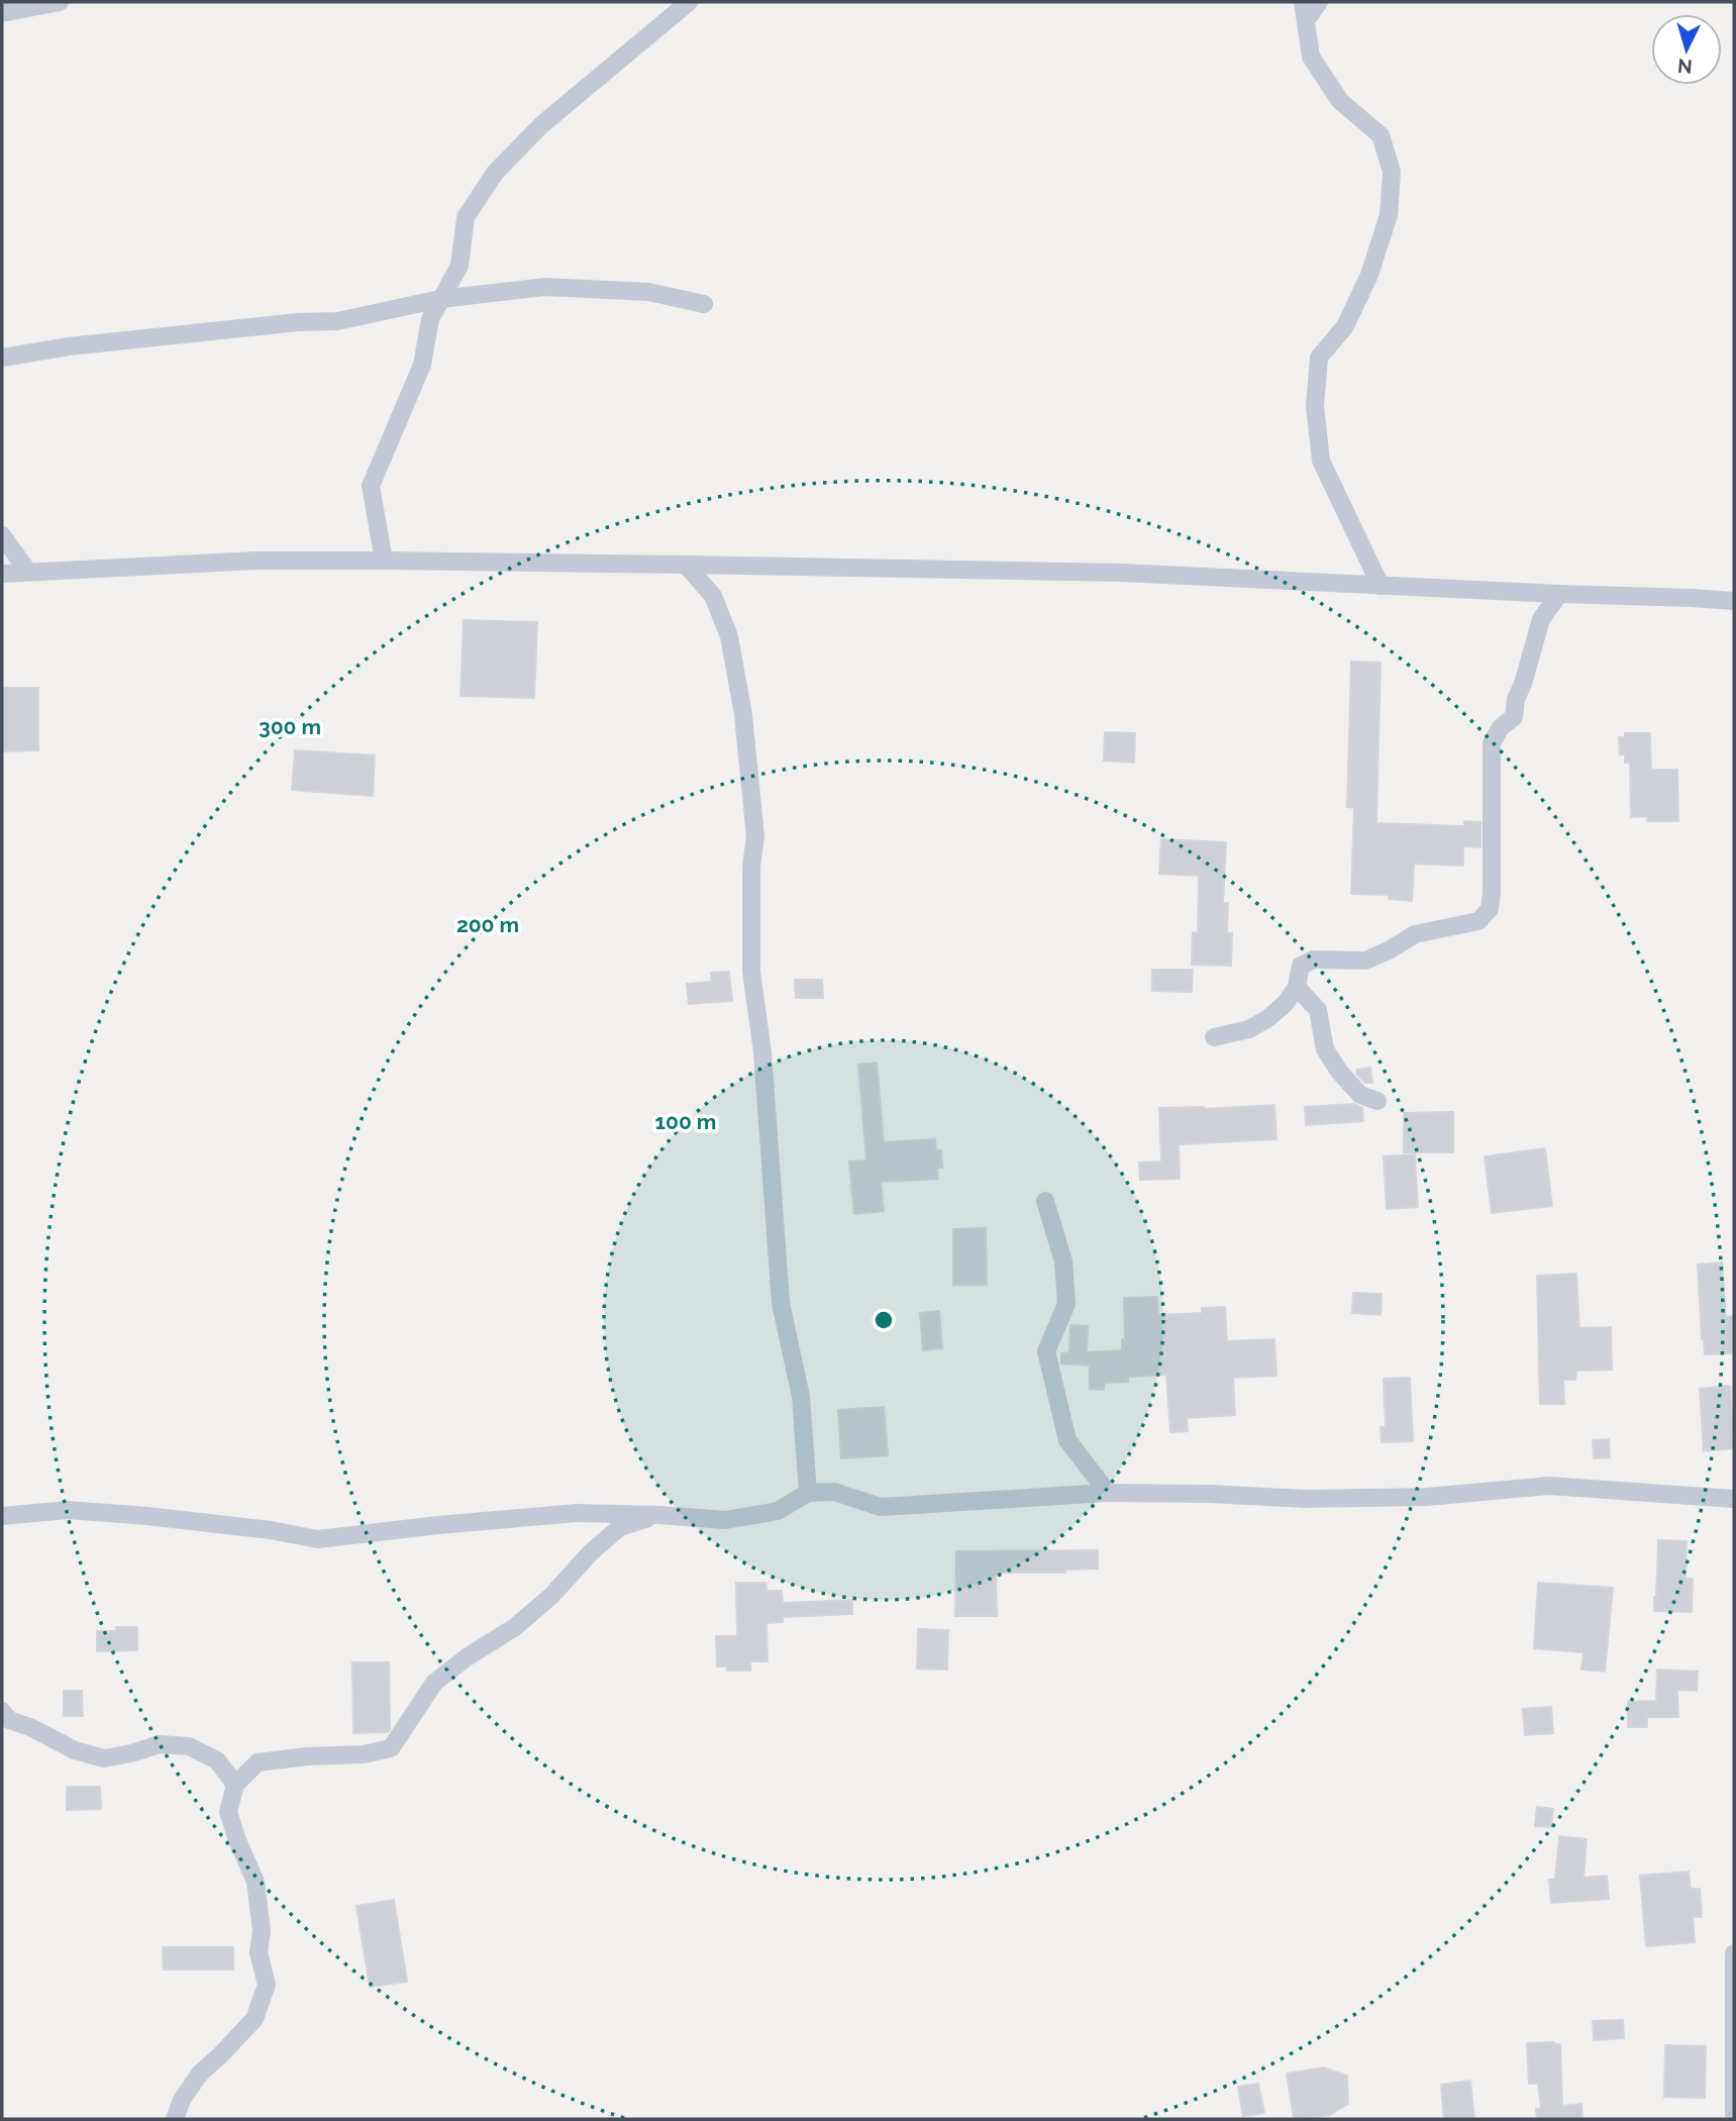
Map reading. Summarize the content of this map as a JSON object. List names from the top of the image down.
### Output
{
  "north": "bottom",
  "rings": ["300 m", "200 m", "100 m"]
}
